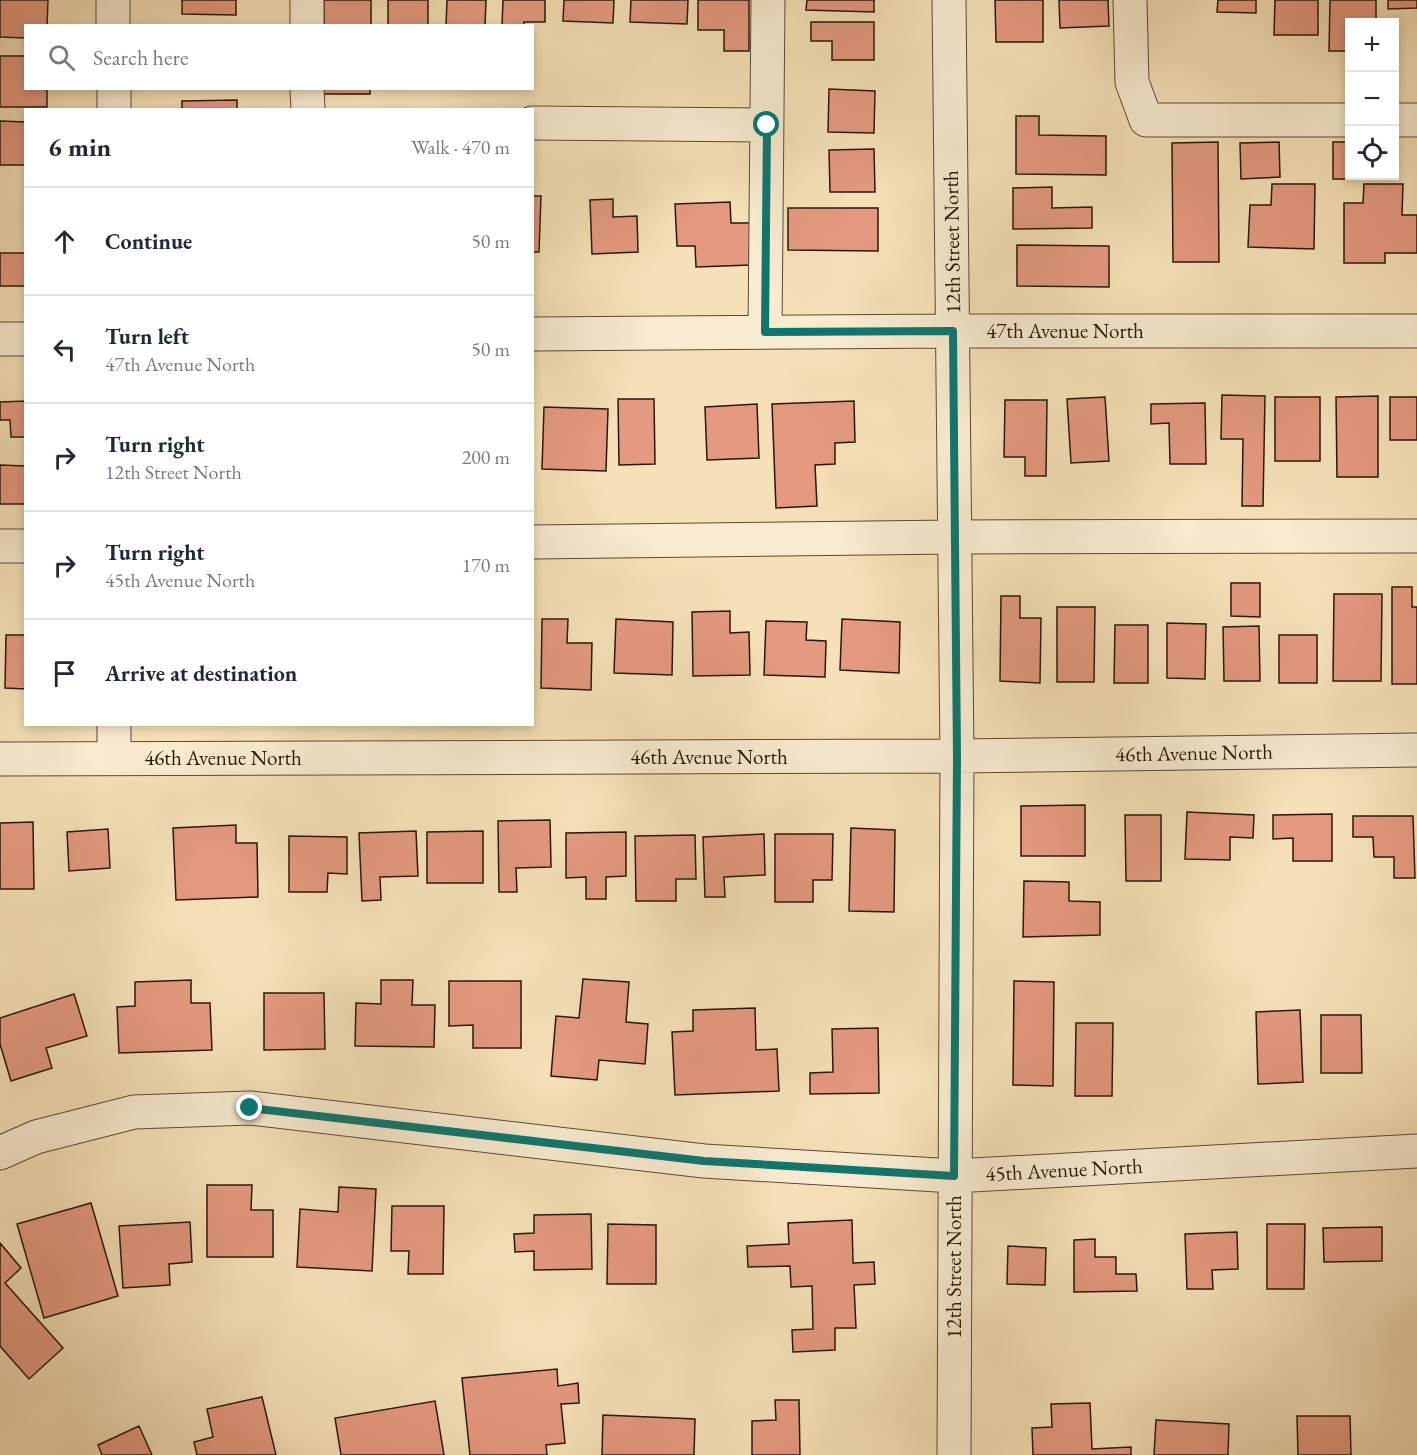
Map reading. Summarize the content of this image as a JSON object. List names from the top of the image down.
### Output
{
  "streets": {
    "street": [
      "12th Street North",
      "47th Avenue North",
      "46th Avenue North",
      "45th Avenue North"
    ]
  },
  "crossings": [
    ["12th Street North", "47th Avenue North"],
    ["12th Street North", "46th Avenue North"],
    ["12th Street North", "45th Avenue North"]
  ],
  "page": {
    "map_buttons": ["+", "−"],
    "search": "Search here",
    "heading": ["6 min", "Walk · 470 m"],
    "list": [
      ["Continue", "50 m"],
      ["Turn left", "47th Avenue North", "50 m"],
      ["Turn right", "12th Street North", "200 m"],
      ["Turn right", "45th Avenue North", "170 m"],
      "Arrive at destination"
    ]
  }
}
